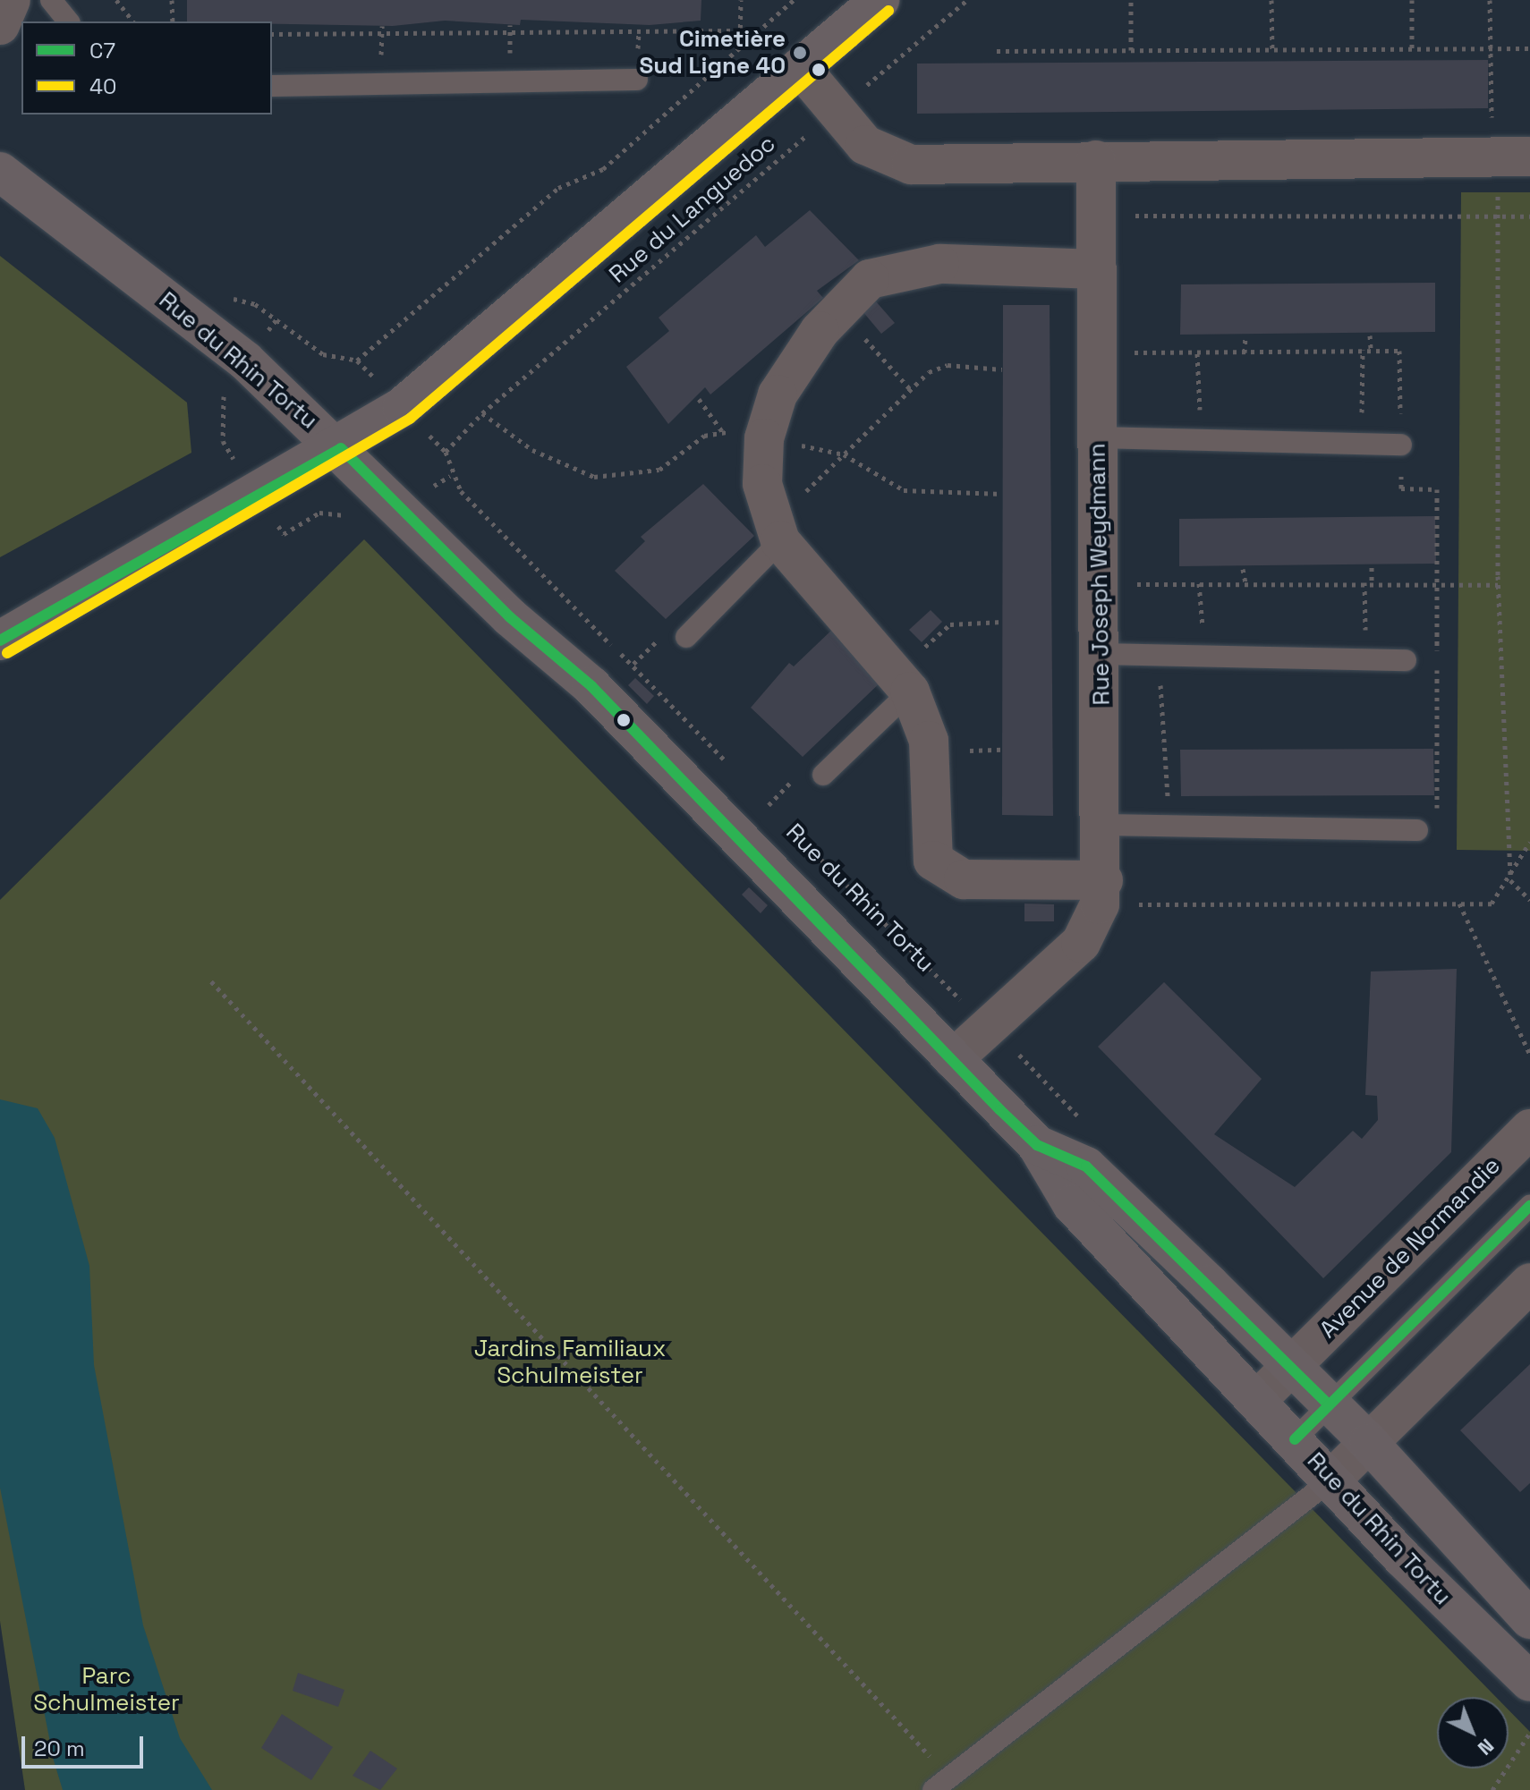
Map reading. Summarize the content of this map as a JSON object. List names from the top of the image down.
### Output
{
  "streets": {
    "street": ["Rue du Rhin Tortu", "Rue Joseph Weydmann", "Avenue de Normandie"],
    "path": ["Rue du Languedoc"]
  },
  "crossings": [
    ["Rue du Rhin Tortu", "Rue Joseph Weydmann"],
    ["Rue du Rhin Tortu", "Avenue de Normandie"]
  ],
  "parks": ["Jardins Familiaux Schulmeister", "Parc Schulmeister"],
  "places": ["Cimetière Sud Ligne 40"],
  "lines": ["transit line 40", "transit line C7"],
  "legend": ["C7", "40"],
  "scale_bar": "20 m",
  "north": "bottom right"
}
